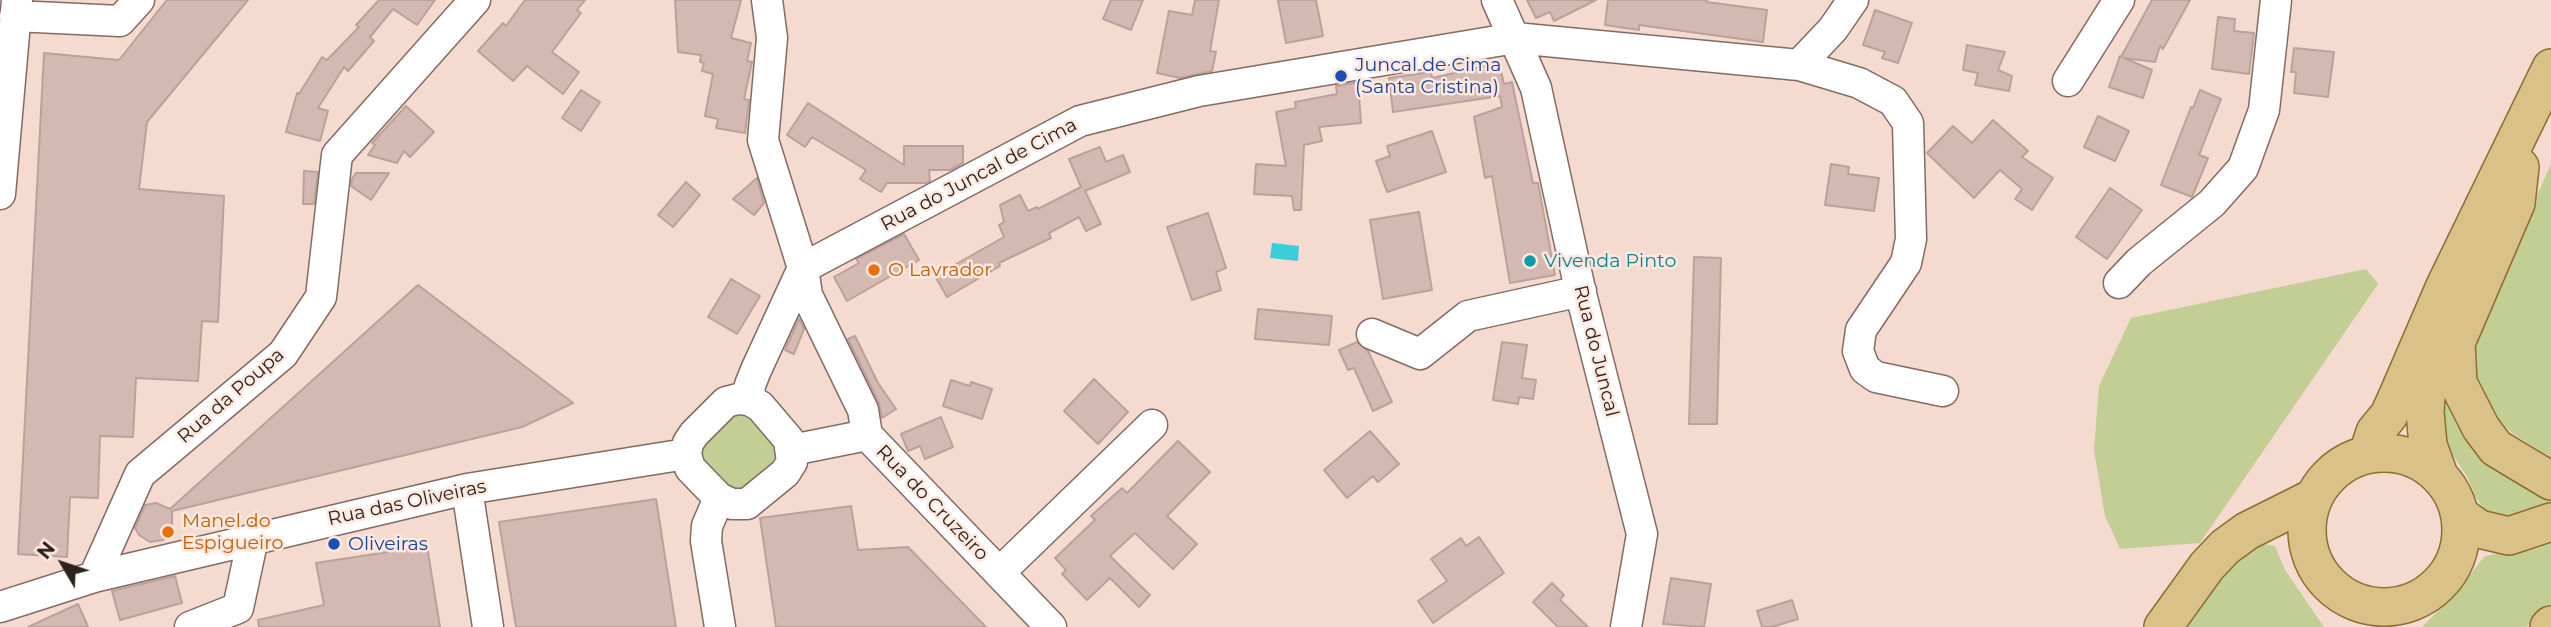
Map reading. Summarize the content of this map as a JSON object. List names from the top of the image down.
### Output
{
  "streets": {
    "street": [
      "Rua do Juncal de Cima",
      "Rua do Juncal",
      "Rua da Poupa",
      "Rua das Oliveiras",
      "Rua do Cruzeiro"
    ]
  },
  "crossings": [
    ["Rua do Juncal de Cima", "Rua do Juncal"],
    ["Rua da Poupa", "Rua das Oliveiras"],
    ["Rua das Oliveiras", "Rua do Cruzeiro"]
  ],
  "places": [
    "Juncal de Cima (Santa Cristina)",
    "Vivenda Pinto",
    "O Lavrador",
    "Manel do Espigueiro",
    "Oliveiras"
  ],
  "north": "top left"
}
